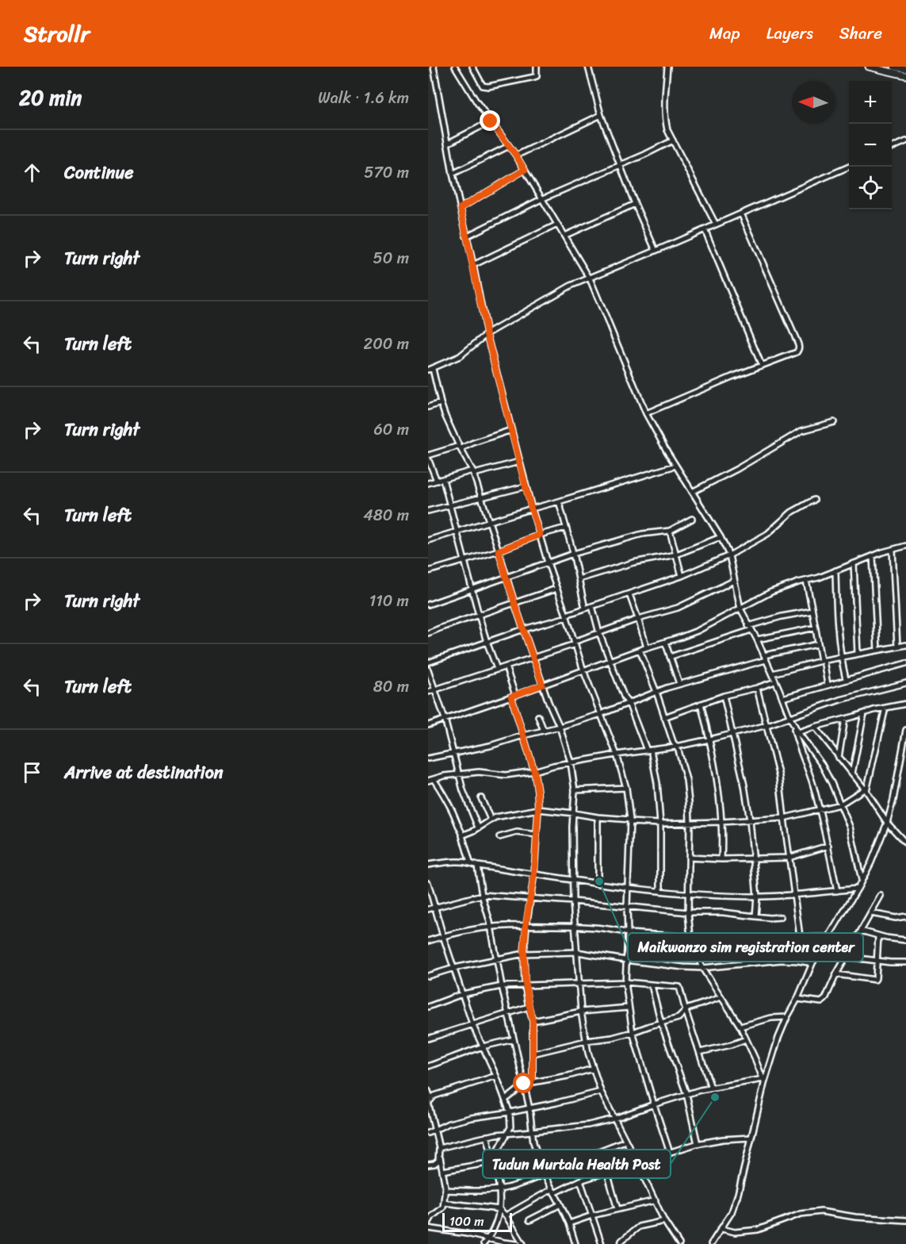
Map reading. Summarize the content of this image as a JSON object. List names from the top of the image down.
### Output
{
  "places": ["Maikwanzo sim registration center", "Tudun Murtala Health Post"],
  "scale_bar": "100 m",
  "north": "left",
  "page": {
    "header": "Strollr",
    "nav": ["Map", "Layers", "Share"],
    "heading": ["20 min", "Walk · 1.6 km"],
    "map_buttons": ["+", "−"],
    "list": [
      ["Continue", "570 m"],
      ["Turn right", "50 m"],
      ["Turn left", "200 m"],
      ["Turn right", "60 m"],
      ["Turn left", "480 m"],
      ["Turn right", "110 m"],
      ["Turn left", "80 m"],
      "Arrive at destination"
    ],
    "scale": "100 m"
  }
}
